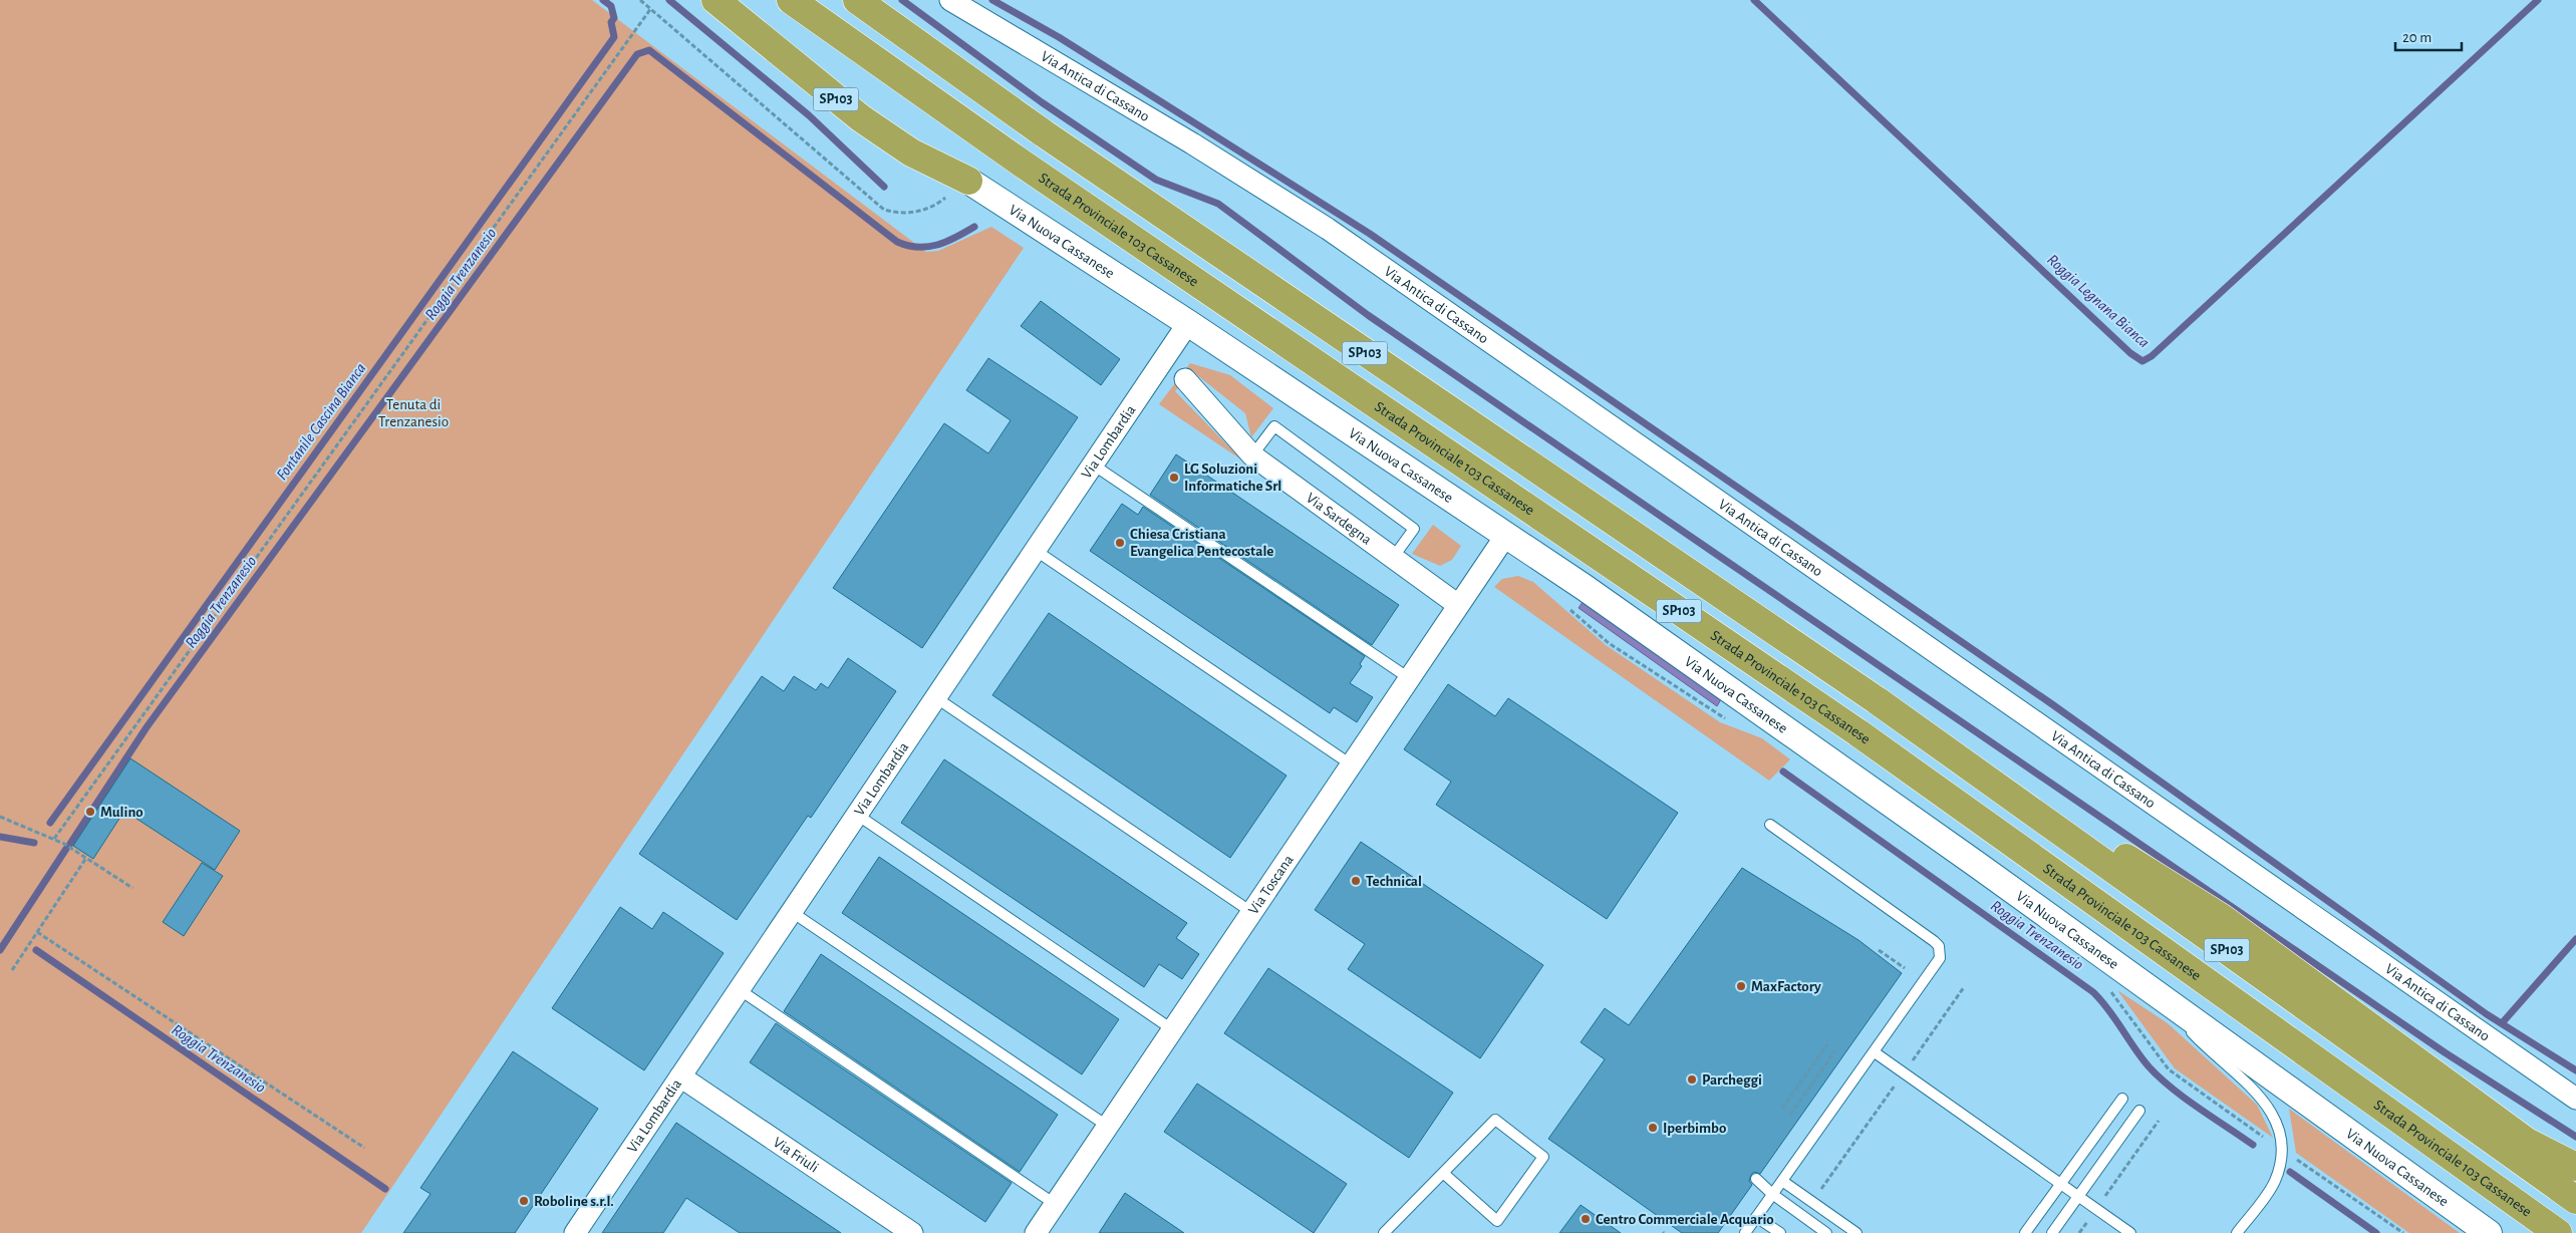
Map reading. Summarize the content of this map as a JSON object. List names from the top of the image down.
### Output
{
  "streets": {
    "highway": ["SP103", "Strada Provinciale 103 Cassanese"],
    "street": [
      "Via Antica di Cassano",
      "Via Nuova Cassanese",
      "Via Lombardia",
      "Via Sardegna",
      "Via Toscana",
      "Via Friuli"
    ]
  },
  "crossings": [
    ["SP103", "Via Nuova Cassanese"],
    ["Via Nuova Cassanese", "Via Lombardia"],
    ["Via Nuova Cassanese", "Via Toscana"],
    ["Via Lombardia", "Via Friuli"],
    ["Via Sardegna", "Via Toscana"]
  ],
  "water": ["Roggia Trenzanesio", "Roggia Legnana Bianca", "Fontanile Cascina Bianca"],
  "parks": ["Tenuta di Trenzanesio"],
  "places": [
    "LG Soluzioni Informatiche Srl",
    "Chiesa Cristiana Evangelica Pentecostale",
    "Mulino",
    "Technical",
    "MaxFactory",
    "Parcheggi",
    "Iperbimbo",
    "Roboline s.r.l.",
    "Centro Commerciale Acquario"
  ],
  "scale_bar": "20 m"
}
